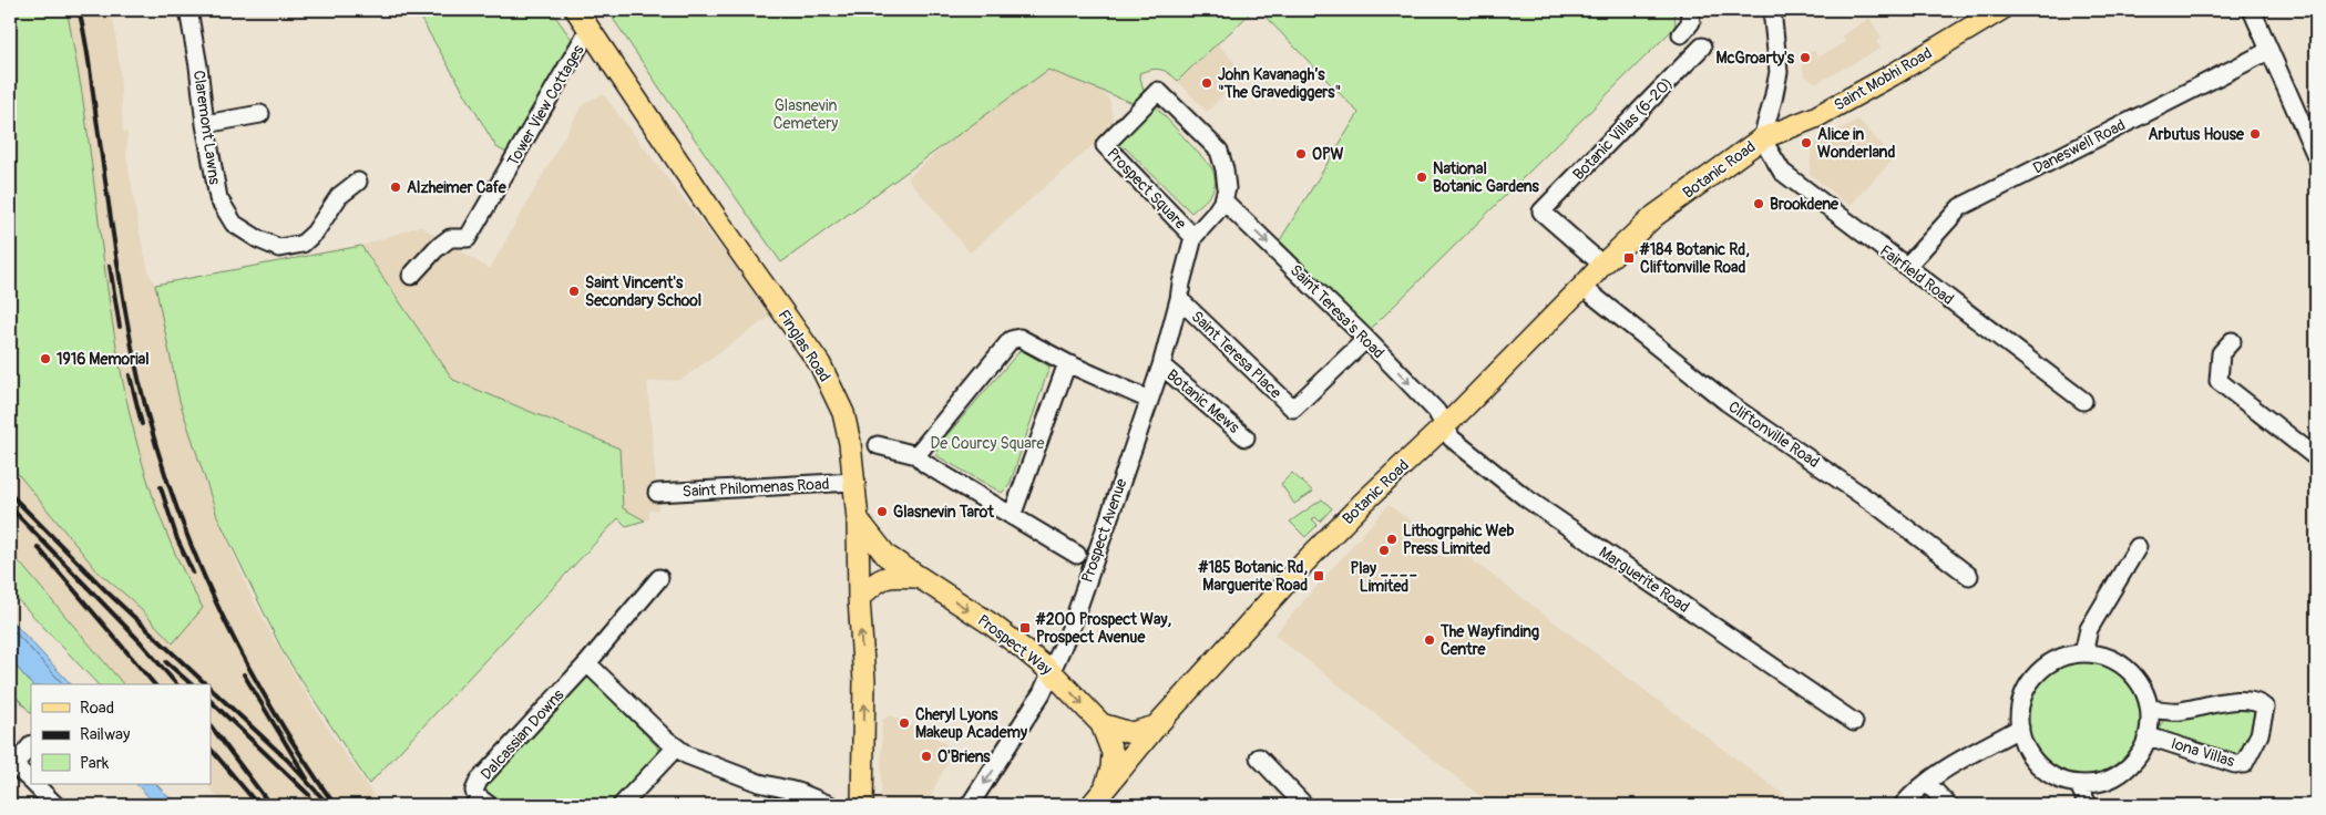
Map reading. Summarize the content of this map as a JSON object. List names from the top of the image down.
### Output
{
  "streets": {
    "main road": [
      "Saint Mobhi Road",
      "Botanic Road",
      "Finglas Road",
      "Prospect Way"
    ],
    "street": [
      "Tower View Cottages",
      "Claremont Lawns",
      "Botanic Villas (6-20)",
      "Daneswell Road",
      "Prospect Square",
      "Fairfield Road",
      "Saint Teresa's Road",
      "Saint Teresa Place",
      "Botanic Mews",
      "Cliftonville Road",
      "Saint Philomenas Road",
      "Prospect Avenue",
      "Marguerite Road",
      "Dalcassian Downs",
      "Iona Villas"
    ]
  },
  "crossings": [
    ["Saint Mobhi Road", "Botanic Road"],
    ["Saint Mobhi Road", "Fairfield Road"],
    ["Tower View Cottages", "Finglas Road"],
    ["Botanic Villas (6-20)", "Botanic Road"],
    ["Daneswell Road", "Fairfield Road"],
    ["Botanic Road", "Fairfield Road"],
    ["Botanic Road", "Saint Teresa's Road"],
    ["Botanic Road", "Cliftonville Road"],
    ["Botanic Road", "Marguerite Road"],
    ["Botanic Road", "Prospect Way"],
    ["Prospect Square", "Saint Teresa's Road"],
    ["Prospect Square", "Prospect Avenue"],
    ["Saint Teresa's Road", "Saint Teresa Place"],
    ["Saint Teresa's Road", "Marguerite Road"],
    ["Finglas Road", "Saint Philomenas Road"],
    ["Finglas Road", "Prospect Way"],
    ["Saint Teresa Place", "Prospect Avenue"],
    ["Botanic Mews", "Prospect Avenue"],
    ["Prospect Avenue", "Prospect Way"]
  ],
  "one_way": ["Saint Teresa's Road", "Prospect Way"],
  "parks": ["Glasnevin Cemetery", "De Courcy Square"],
  "places": {
    "other": [
      "McGroarty's",
      "John Kavanagh’s \"The Gravediggers\"",
      "Arbutus House",
      "Alice in Wonderland",
      "OPW",
      "National Botanic Gardens",
      "Alzheimer Cafe",
      "Brookdene",
      "Saint Vincent's Secondary School",
      "1916 Memorial",
      "Glasnevin Tarot",
      "Lithogrpahic Web Press Limited",
      "Play ____ Limited",
      "The Wayfinding Centre",
      "Cheryl Lyons Makeup Academy",
      "O'Briens"
    ],
    "transit": ["#184 Botanic Rd, Cliftonville Road", "#185 Botanic Rd, Marguerite Road", "#200 Prospect Way, Prospect Avenue"]
  },
  "legend": ["Road", "Railway", "Park"]
}
